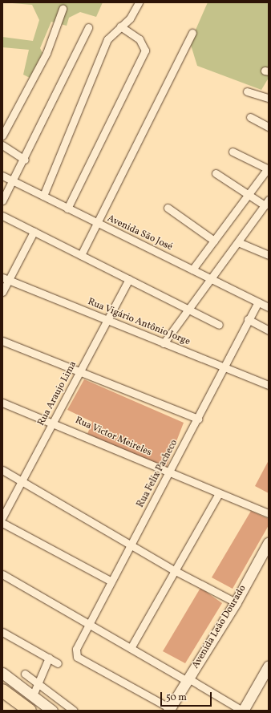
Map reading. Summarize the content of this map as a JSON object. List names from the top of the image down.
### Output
{
  "streets": {
    "main road": ["Avenida Leão Dourado"],
    "street": [
      "Avenida São José",
      "Rua Vigário Antônio Jorge",
      "Rua Araujo Lima",
      "Rua Victor Meireles",
      "Rua Felix Pacheco"
    ]
  },
  "crossings": [
    ["Avenida São José", "Rua Felix Pacheco"],
    ["Rua Vigário Antônio Jorge", "Rua Araujo Lima"],
    ["Rua Vigário Antônio Jorge", "Rua Felix Pacheco"],
    ["Rua Araujo Lima", "Rua Victor Meireles"],
    ["Rua Victor Meireles", "Rua Felix Pacheco"],
    ["Rua Felix Pacheco", "Avenida Leão Dourado"]
  ],
  "scale_bar": "50 m"
}
